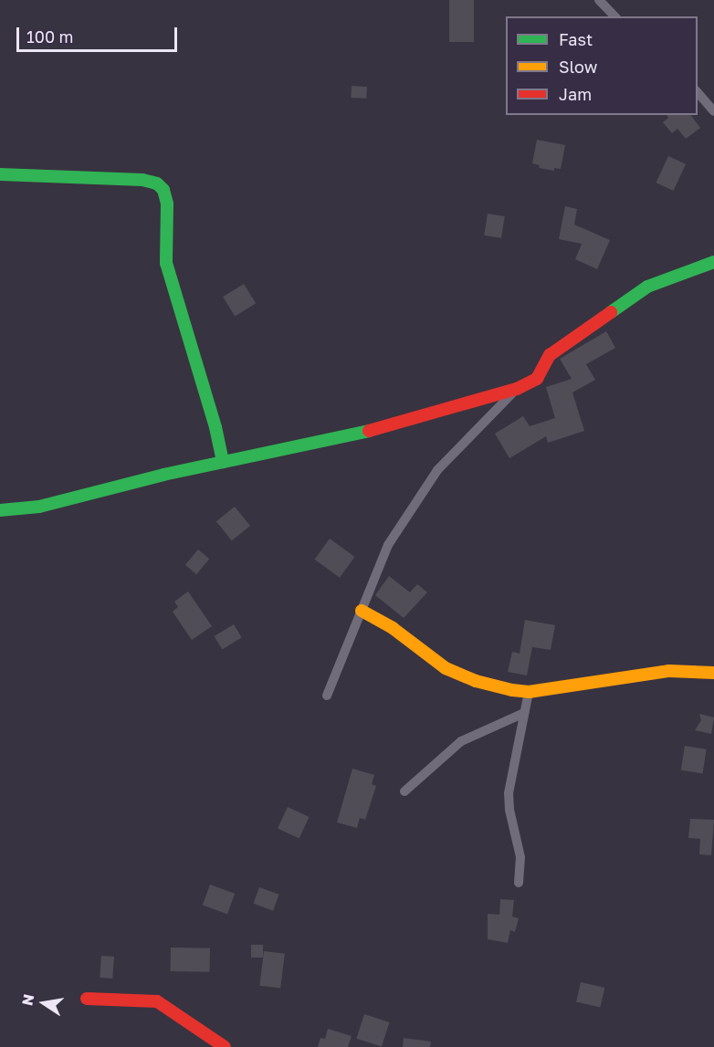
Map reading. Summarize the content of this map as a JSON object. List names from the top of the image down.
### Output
{
  "legend": ["Fast", "Slow", "Jam"],
  "scale_bar": "100 m",
  "north": "left"
}
